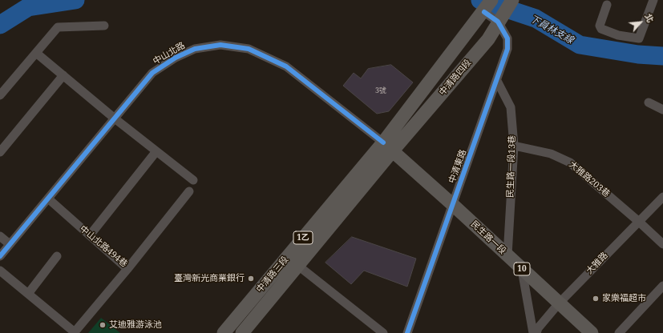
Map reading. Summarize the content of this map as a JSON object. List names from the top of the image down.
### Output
{
  "streets": {
    "main road": [
      "中清路四段",
      "1乙",
      "民生路一段",
      "10",
      "中清路三段"
    ],
    "street": [
      "中山北路",
      "中清東路",
      "民生路一段13巷",
      "大雅路203巷",
      "中山北路494巷",
      "大雅路"
    ]
  },
  "crossings": [
    ["中山北路", "中清路四段"],
    ["中山北路", "民生路一段"],
    ["中山北路", "中山北路494巷"],
    ["中山北路", "中清路三段"],
    ["中清路四段", "中清東路"],
    ["中清路四段", "民生路一段"],
    ["中清路四段", "中清路三段"],
    ["中清東路", "民生路一段13巷"],
    ["中清東路", "民生路一段"],
    ["民生路一段13巷", "大雅路203巷"],
    ["民生路一段13巷", "民生路一段"],
    ["大雅路203巷", "大雅路"],
    ["民生路一段", "大雅路"],
    ["民生路一段", "中清路三段"]
  ],
  "water": ["下員林支線"],
  "places": ["臺灣新光商業銀行", "家樂福超市", "艾迪雅游泳池"],
  "house_numbers": ["3號"],
  "north": "top right"
}
